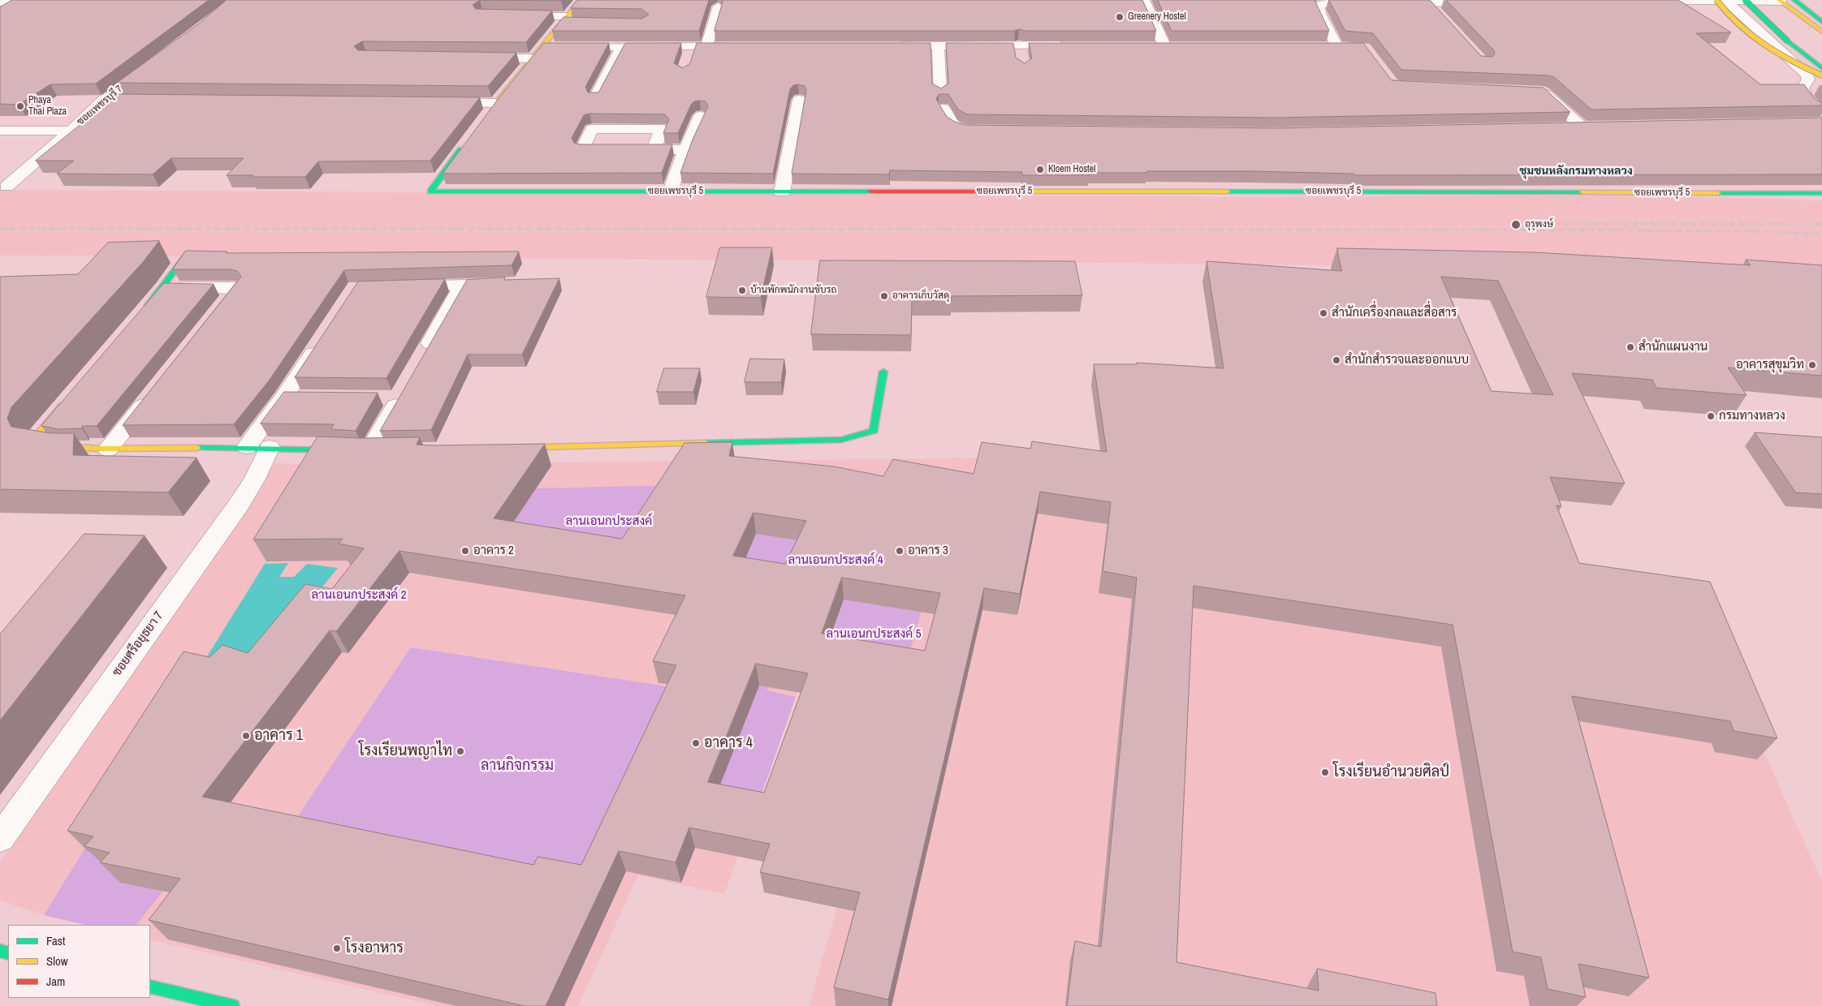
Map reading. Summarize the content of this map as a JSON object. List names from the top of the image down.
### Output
{
  "streets": {
    "main road": ["ซอยเพชรบุรี 5"],
    "street": ["ซอยเพชรบุรี 7", "ซอยศรีอยุธยา 7"]
  },
  "districts": ["ชุมชนหลังกรมทางหลวง"],
  "parks": [
    "ลานเอนกประสงค์",
    "ลานเอนกประสงค์ 4",
    "ลานเอนกประสงค์ 2",
    "ลานเอนกประสงค์ 5",
    "ลานกิจกรรม"
  ],
  "places": [
    "Greenery Hostel",
    "Phaya Thai Plaza",
    "Kloem Hostel",
    "อุรุพงษ์",
    "บ้านพักพนักงานขับรถ",
    "อาคารเก็บวัสดุ",
    "สำนักเครื่องกลและสื่อสาร",
    "สำนักแผนงาน",
    "สำนักสำรวจและออกแบบ",
    "อาคารสุขุมวิท",
    "กรมทางหลวง",
    "อาคาร 2",
    "อาคาร 3",
    "อาคาร 1",
    "อาคาร 4",
    "โรงเรียนพญาไท",
    "โรงเรียนอำนวยศิลป์",
    "โรงอาหาร"
  ],
  "legend": ["Fast", "Slow", "Jam"]
}
